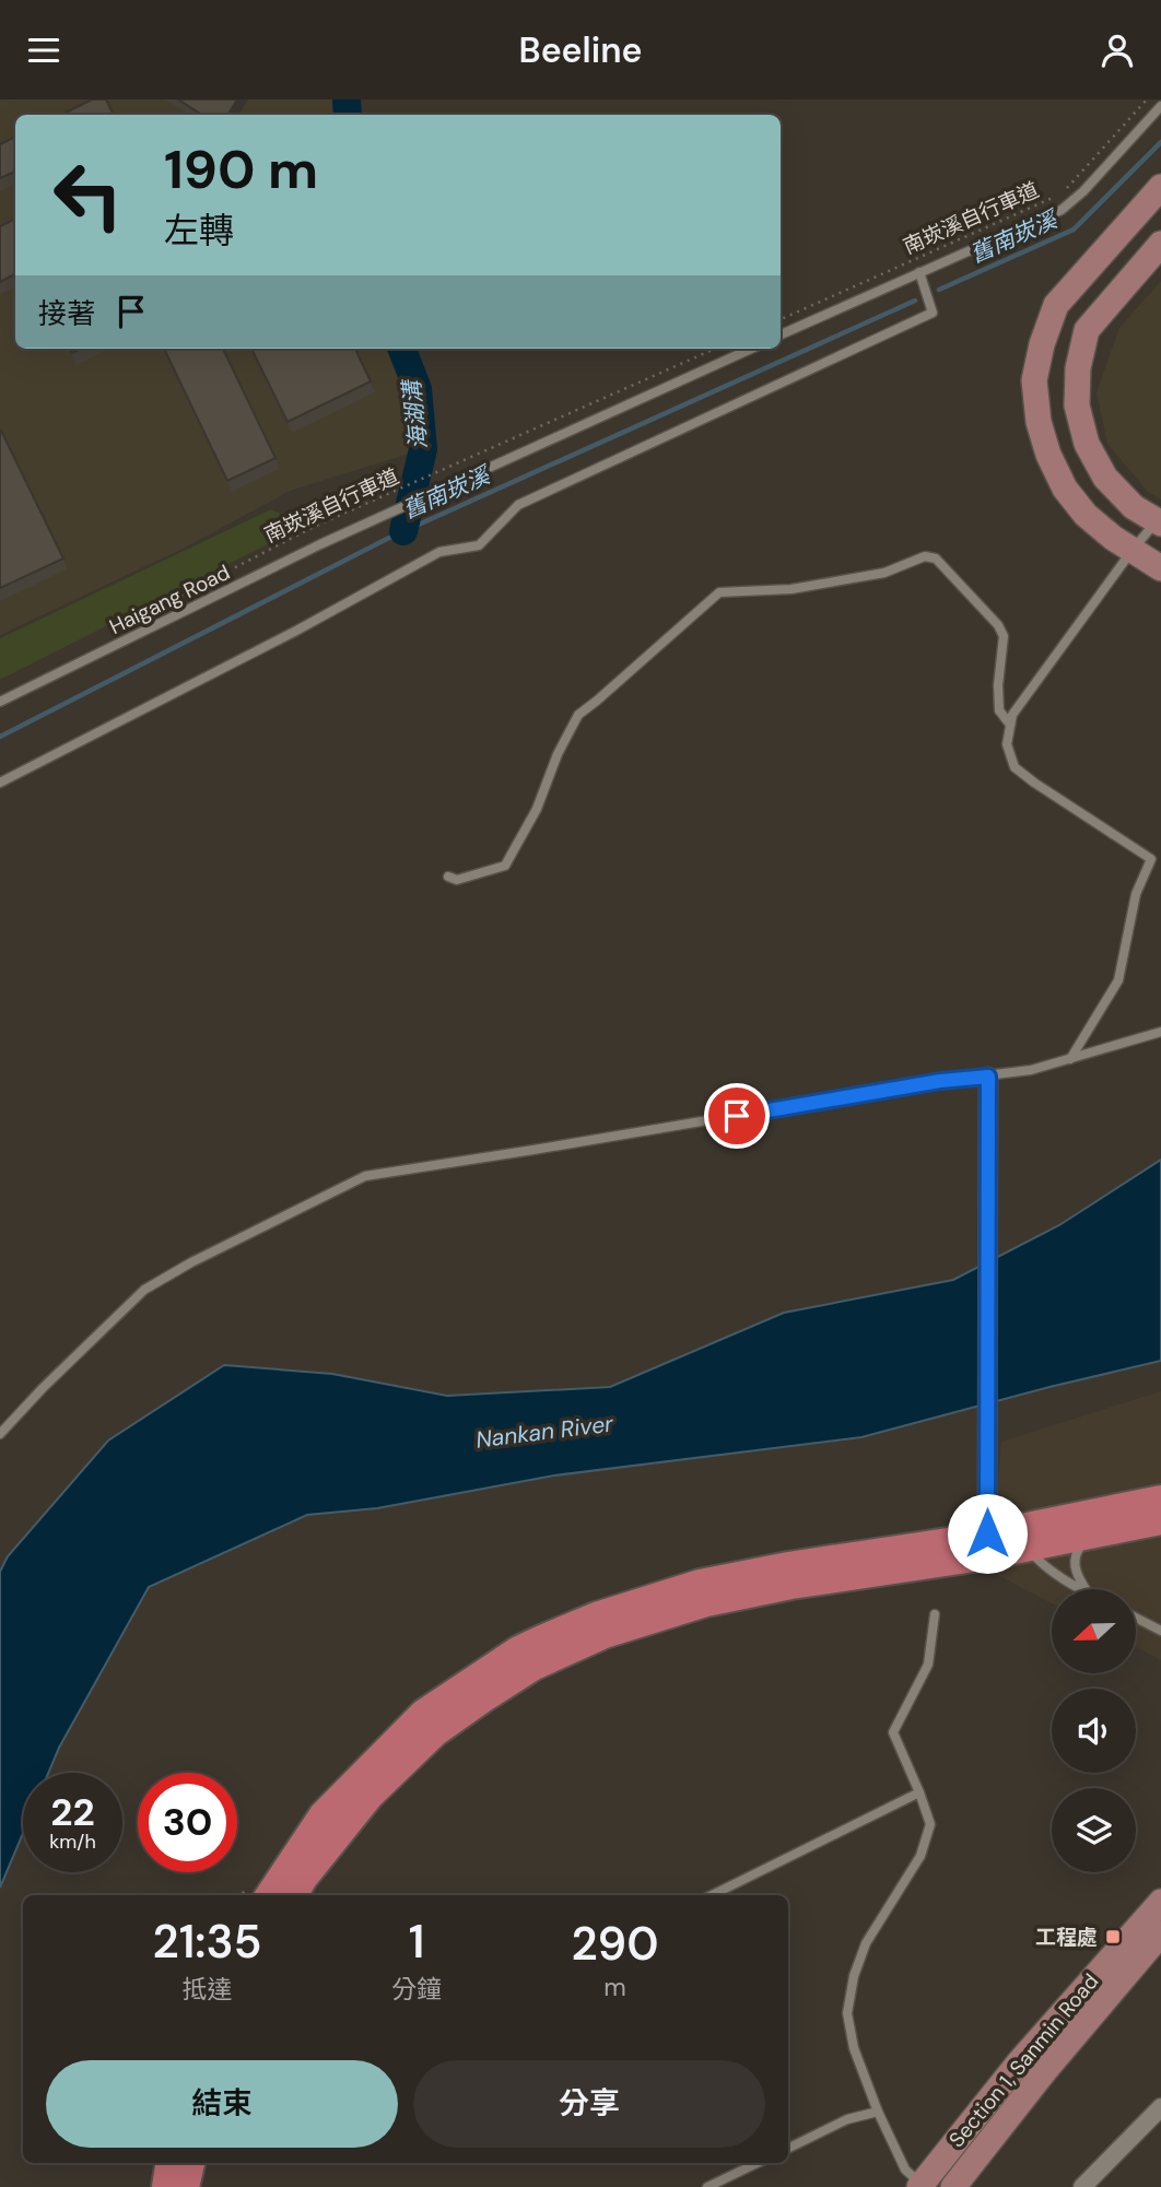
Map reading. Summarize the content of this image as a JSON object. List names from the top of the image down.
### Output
{
  "streets": {
    "street": ["Section 1, Sanmin Road"],
    "lane": ["Haigang Road"],
    "path": ["南崁溪自行車道"]
  },
  "water": ["舊南崁溪", "海湖溝", "Nankan River"],
  "places": {
    "transit": ["工程處"]
  },
  "north": "left",
  "page": {
    "header": "Beeline",
    "turn": ["190 m", "左轉"],
    "then": "接著",
    "speed": "22 km/h",
    "limit": "30",
    "eta": [
      "21:35",
      "抵達",
      "1",
      "分鐘",
      "290",
      "m"
    ],
    "buttons": ["結束", "分享"]
  }
}
